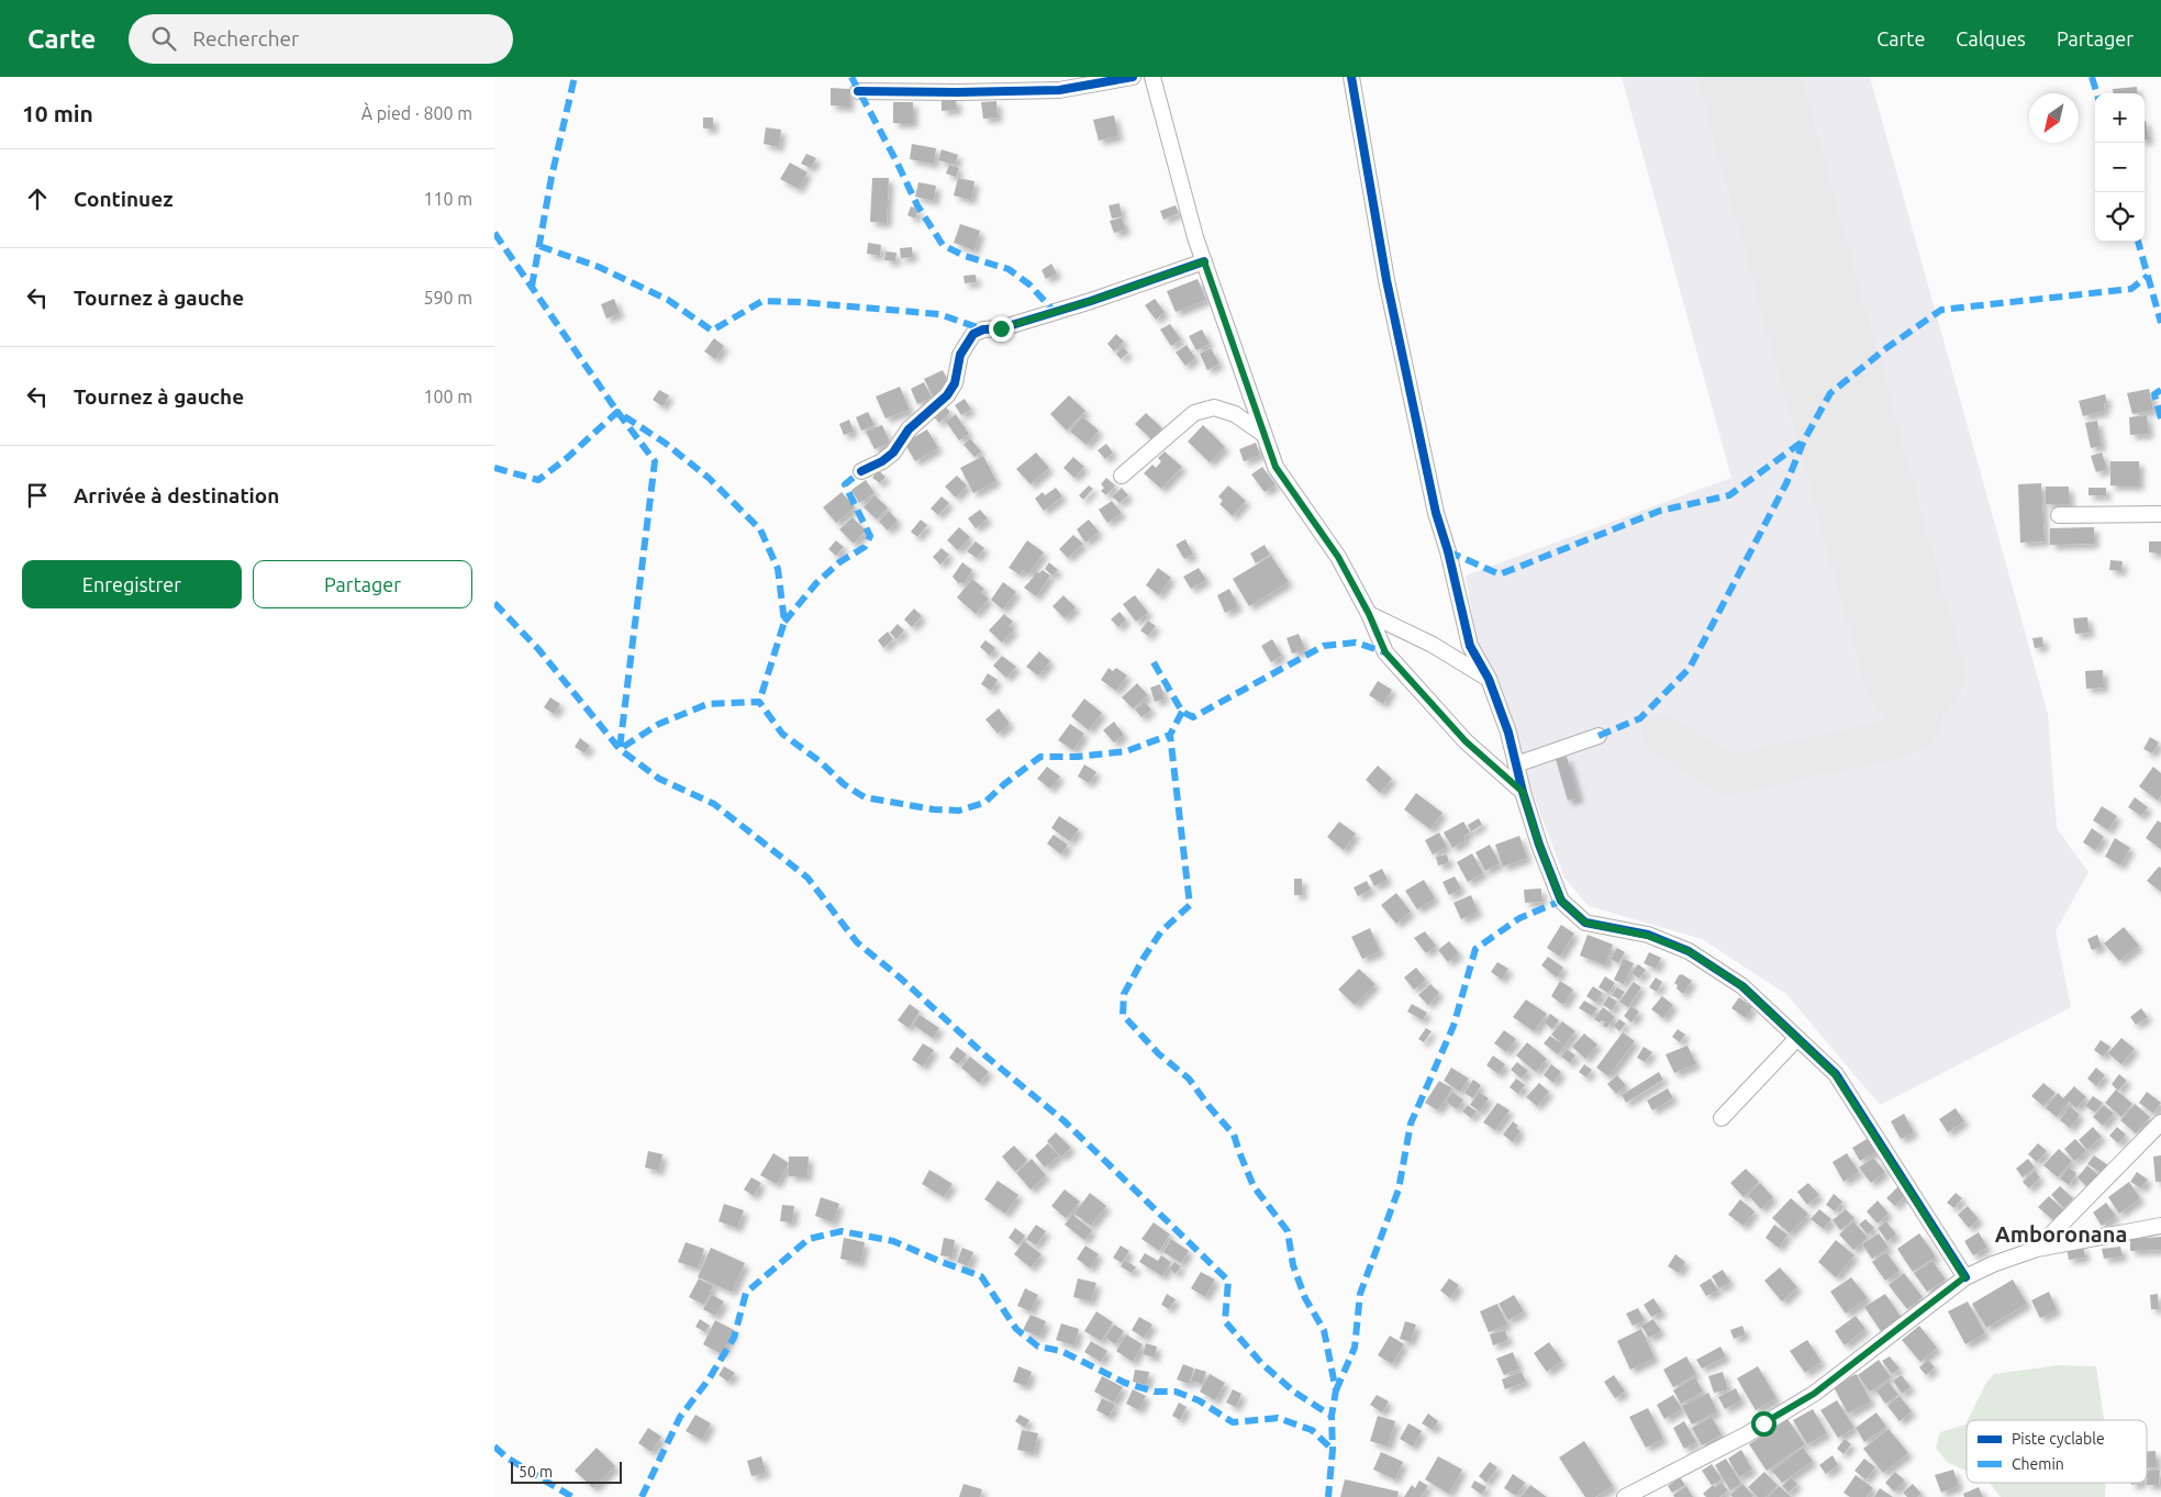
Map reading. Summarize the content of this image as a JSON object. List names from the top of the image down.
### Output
{
  "districts": ["Amboronana"],
  "legend": ["Piste cyclable", "Chemin"],
  "scale_bar": "50 m",
  "north": "bottom left",
  "page": {
    "header": "Carte",
    "search": "Rechercher",
    "nav": ["Carte", "Calques", "Partager"],
    "heading": ["10 min", "À pied · 800 m"],
    "map_buttons": ["+", "−"],
    "list": [
      ["Continuez", "110 m"],
      ["Tournez à gauche", "590 m"],
      ["Tournez à gauche", "100 m"],
      "Arrivée à destination"
    ],
    "buttons": ["Enregistrer", "Partager"],
    "scale": "50 m"
  }
}
